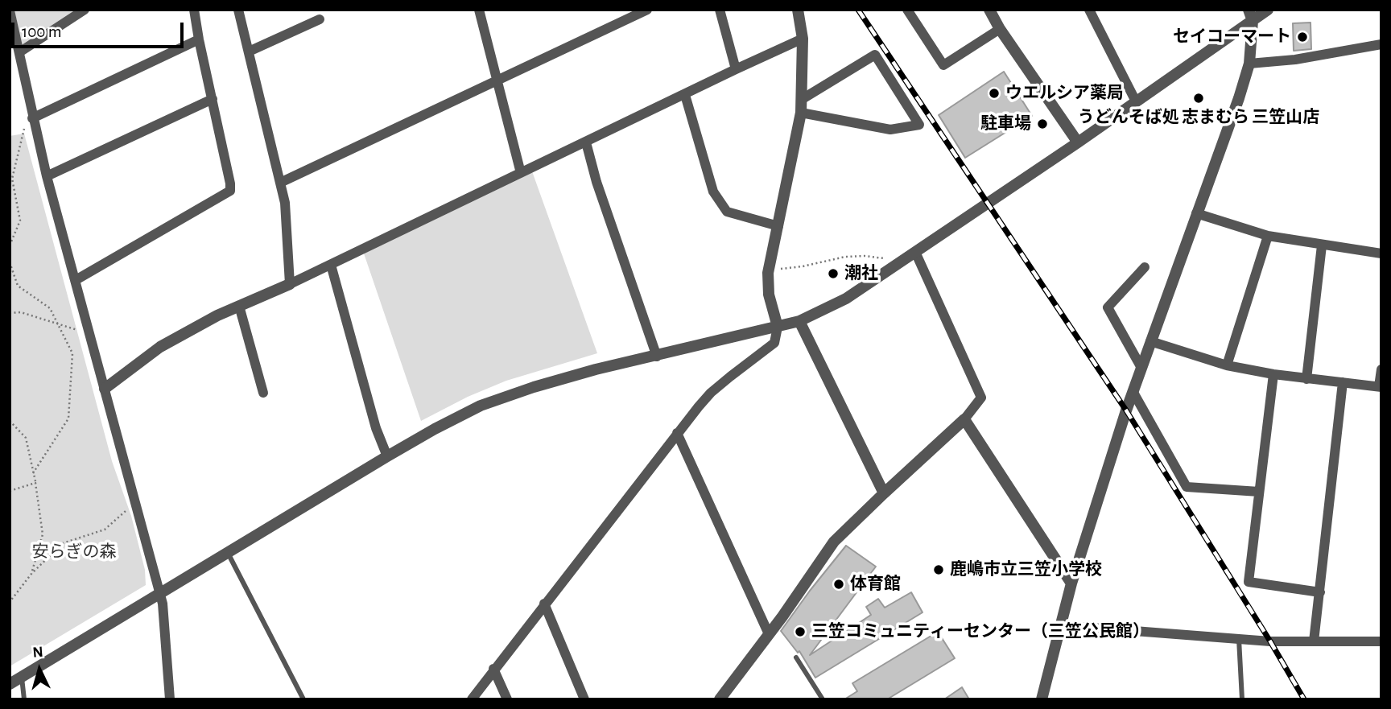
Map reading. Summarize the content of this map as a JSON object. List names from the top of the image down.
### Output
{
  "parks": ["安らぎの森"],
  "places": [
    "セイコーマート",
    "ウエルシア薬局",
    "うどんそば処 志まむら 三笠山店",
    "駐車場",
    "潮社",
    "鹿嶋市立三笠小学校",
    "体育館",
    "三笠コミュニティーセンター（三笠公民館）"
  ],
  "scale_bar": "100 m",
  "north": "top"
}
